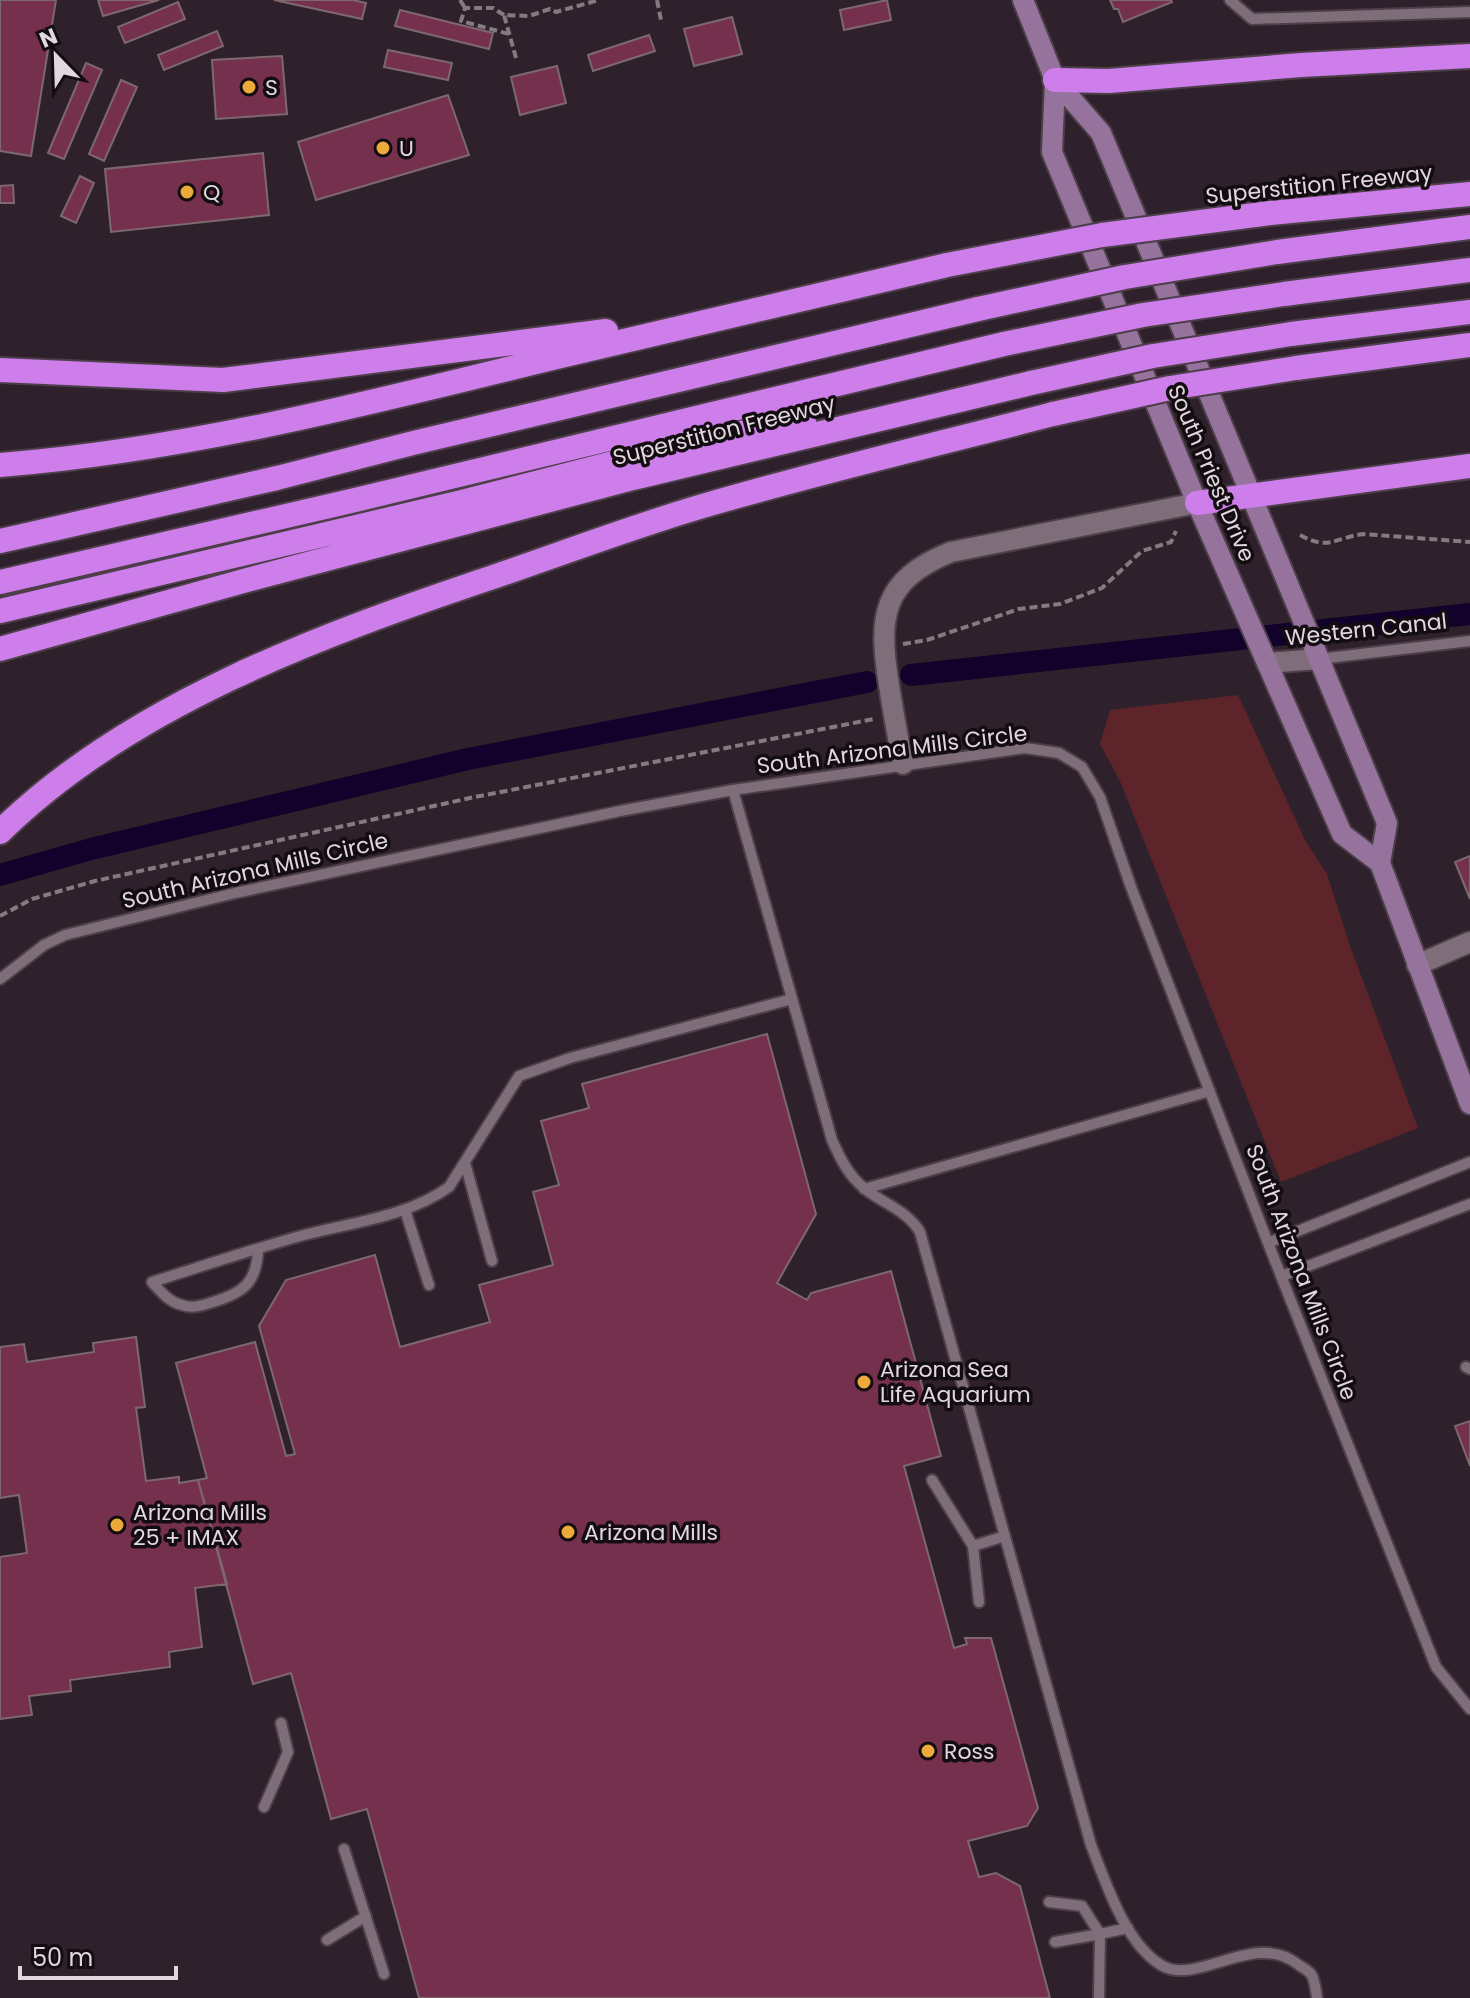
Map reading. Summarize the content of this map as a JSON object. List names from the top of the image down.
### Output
{
  "streets": {
    "highway": ["Superstition Freeway"],
    "main road": ["South Priest Drive"],
    "street": ["Western Canal"],
    "lane": ["South Arizona Mills Circle"]
  },
  "crossings": [
    ["South Priest Drive", "Western Canal"]
  ],
  "places": [
    "S",
    "U",
    "Q",
    "Arizona Sea Life Aquarium",
    "Arizona Mills 25 + IMAX",
    "Arizona Mills",
    "Ross"
  ],
  "scale_bar": "50 m",
  "north": "top left"
}
